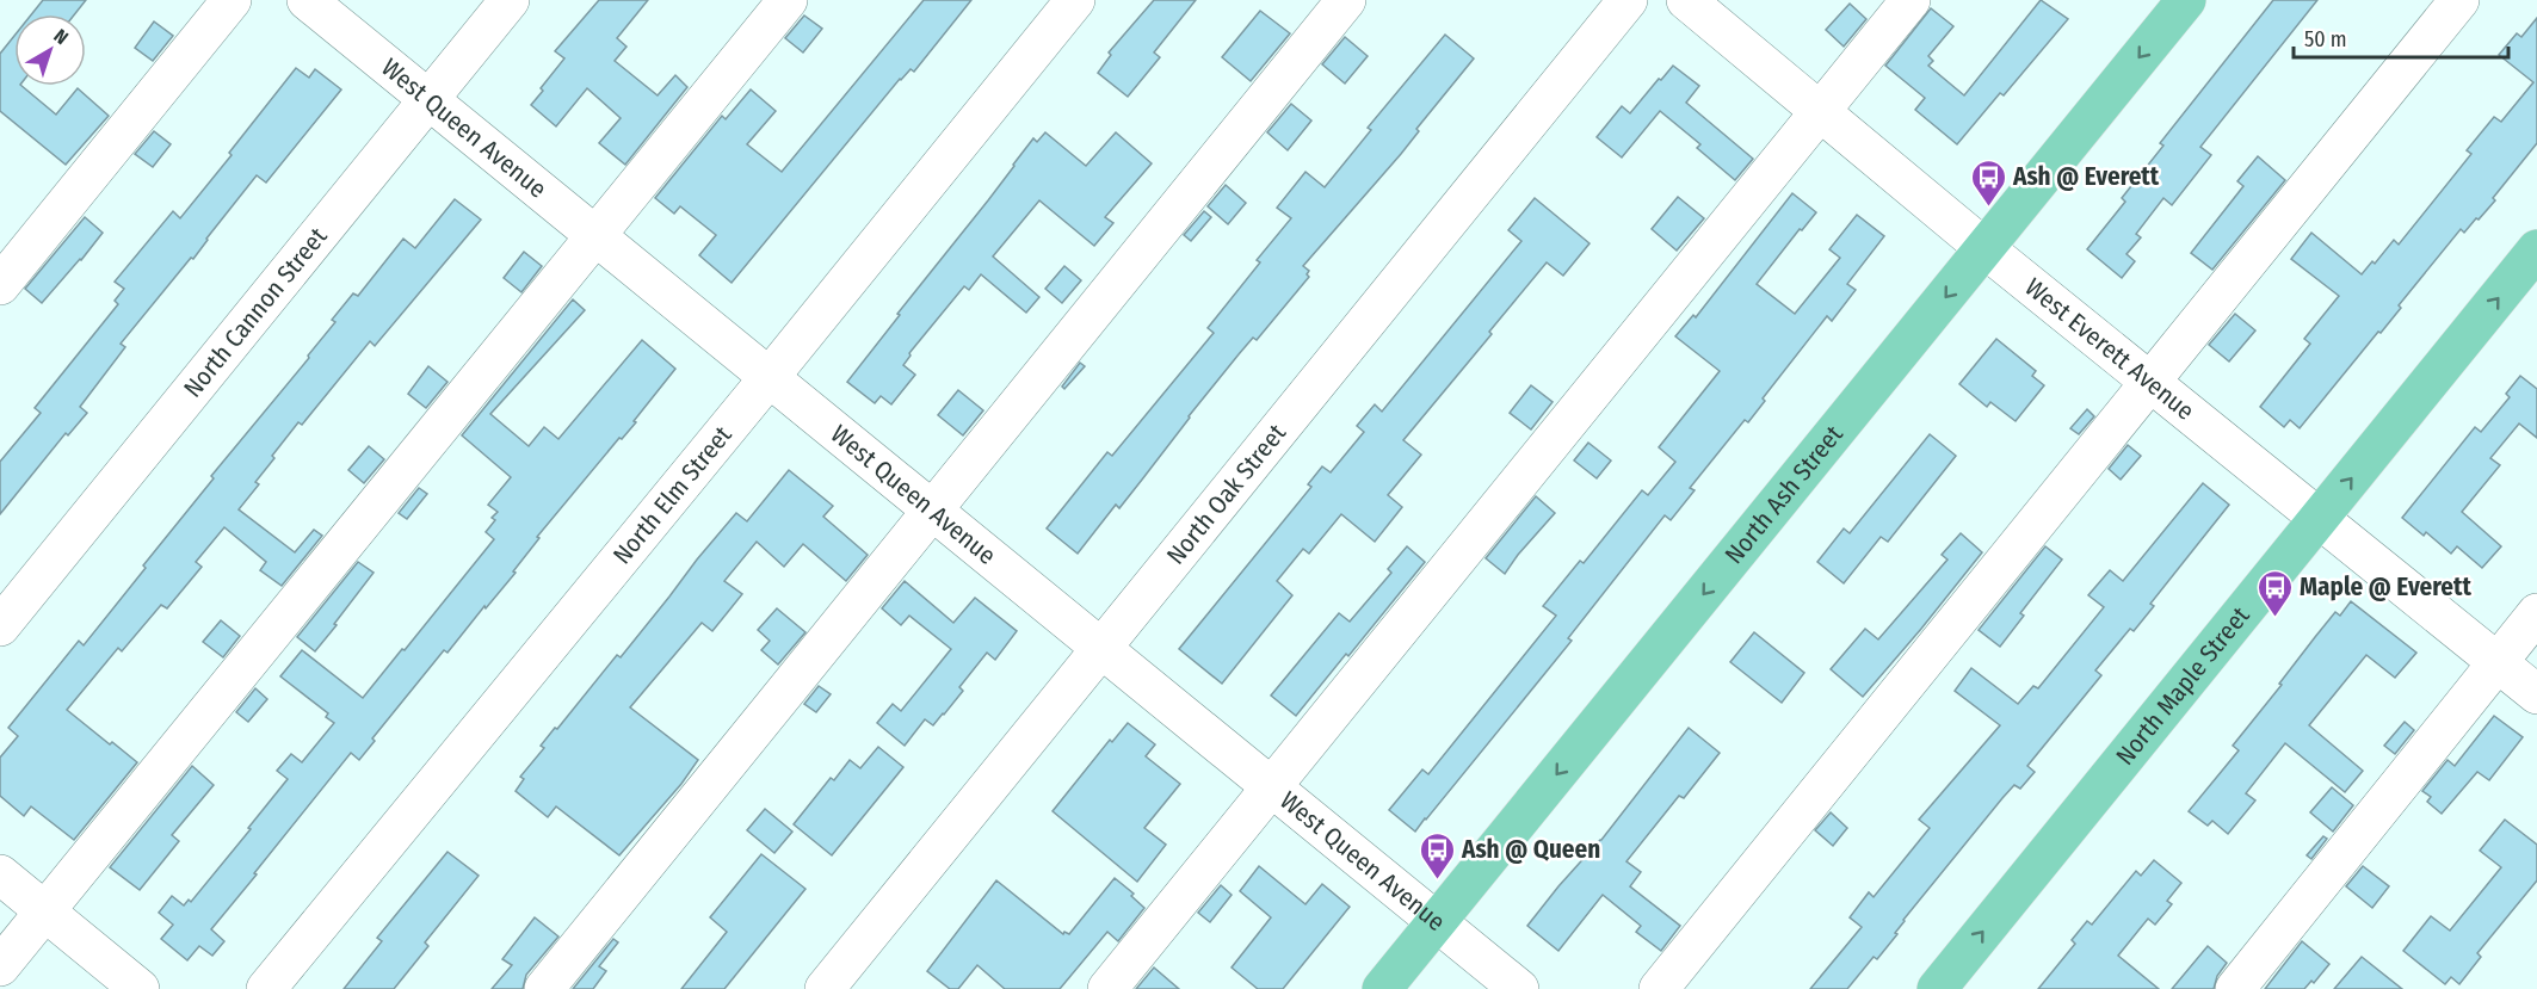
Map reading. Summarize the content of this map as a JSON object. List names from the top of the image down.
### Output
{
  "streets": {
    "main road": ["North Ash Street", "North Maple Street"],
    "street": [
      "West Queen Avenue",
      "North Cannon Street",
      "West Everett Avenue",
      "North Elm Street",
      "North Oak Street"
    ]
  },
  "crossings": [
    ["West Queen Avenue", "North Cannon Street"],
    ["West Queen Avenue", "North Elm Street"],
    ["West Queen Avenue", "North Oak Street"],
    ["West Queen Avenue", "North Ash Street"],
    ["West Everett Avenue", "North Ash Street"],
    ["West Everett Avenue", "North Maple Street"]
  ],
  "one_way": ["North Ash Street", "North Maple Street"],
  "places": {
    "bus stop": ["Ash @ Everett", "Maple @ Everett", "Ash @ Queen"]
  },
  "scale_bar": "50 m",
  "north": "top right"
}
